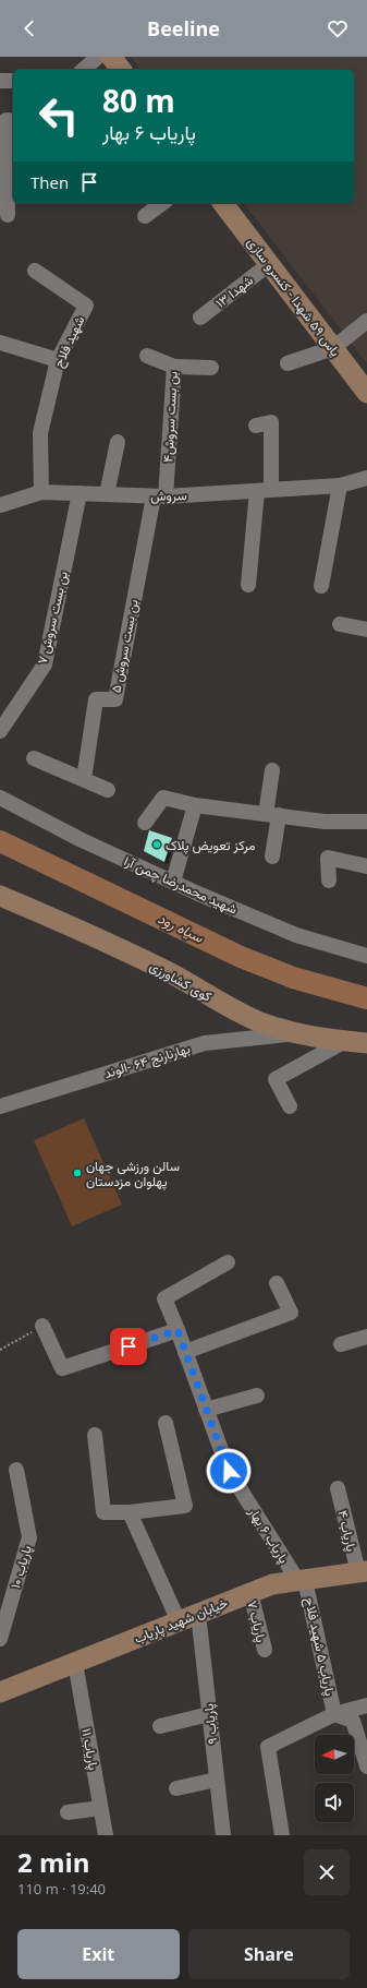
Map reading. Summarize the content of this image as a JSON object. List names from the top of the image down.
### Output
{
  "streets": {
    "street": [
      "شهدا ۱۳",
      "یاس ۵۹ شهدا - کنسرو سازی",
      "شهید فلاح",
      "بن بست سروش۴",
      "سروش",
      "بن بست سروش ۷",
      "بن بست سروش ۵",
      "شهید محمدرضا چمن آرا",
      "کوی کشاورزی",
      "بهارنارنج ۶۴ -الوند",
      "پاریاب ۴",
      "پاریاب ۶ بهار",
      "پاریاب ۱۰",
      "خیابان شهید پاریاب",
      "پاریاب ۷",
      "پاریاب ۵ شهید فلاح",
      "پاریاب ۹",
      "پاریاب ۱۱"
    ]
  },
  "crossings": [
    ["شهدا ۱۳", "یاس ۵۹ شهدا - کنسرو سازی"],
    ["شهید فلاح", "سروش"],
    ["بن بست سروش۴", "سروش"],
    ["بن بست سروش۴", "بن بست سروش ۵"],
    ["سروش", "بن بست سروش ۷"],
    ["سروش", "بن بست سروش ۵"],
    ["کوی کشاورزی", "بهارنارنج ۶۴ -الوند"],
    ["پاریاب ۴", "خیابان شهید پاریاب"],
    ["پاریاب ۶ بهار", "خیابان شهید پاریاب"],
    ["پاریاب ۶ بهار", "پاریاب ۵ شهید فلاح"],
    ["خیابان شهید پاریاب", "پاریاب ۷"],
    ["خیابان شهید پاریاب", "پاریاب ۵ شهید فلاح"],
    ["خیابان شهید پاریاب", "پاریاب ۹"],
    ["خیابان شهید پاریاب", "پاریاب ۱۱"]
  ],
  "water": ["سیاه رود"],
  "places": ["مرکز تعویض پلاک", "سالن ورزشی جهان پهلوان مزدستان"],
  "north": "left",
  "page": {
    "header": "Beeline",
    "turn": ["80 m", "پاریاب ۶ بهار"],
    "then": "Then",
    "heading": ["2 min", "110 m · 19:40"],
    "buttons": ["Exit", "Share"]
  }
}
